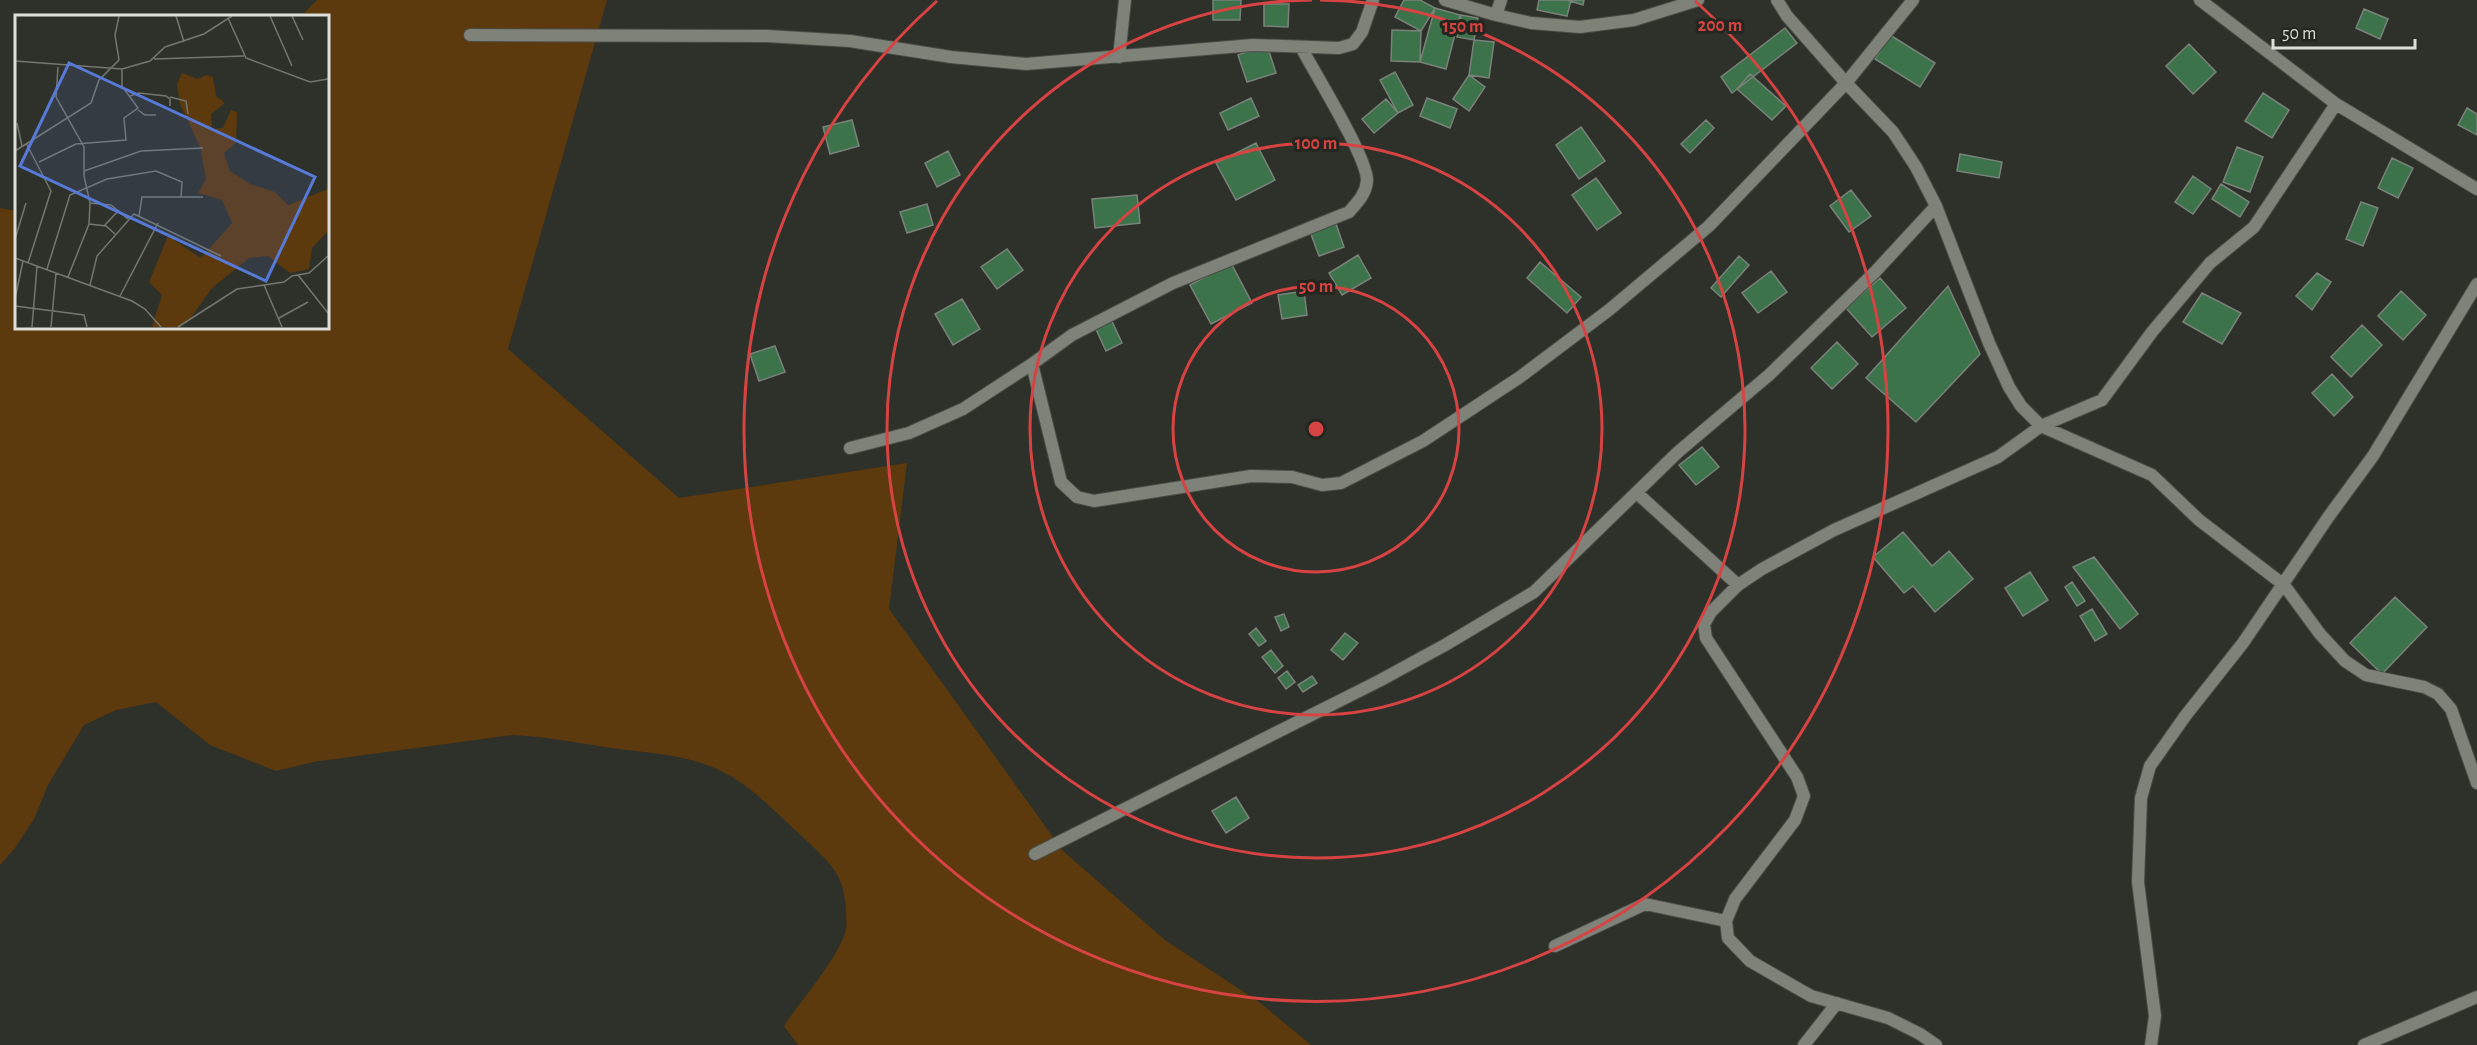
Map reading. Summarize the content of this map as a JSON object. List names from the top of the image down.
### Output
{
  "scale_bar": "50 m",
  "rings": [
    "200 m",
    "150 m",
    "100 m",
    "50 m"
  ]
}
